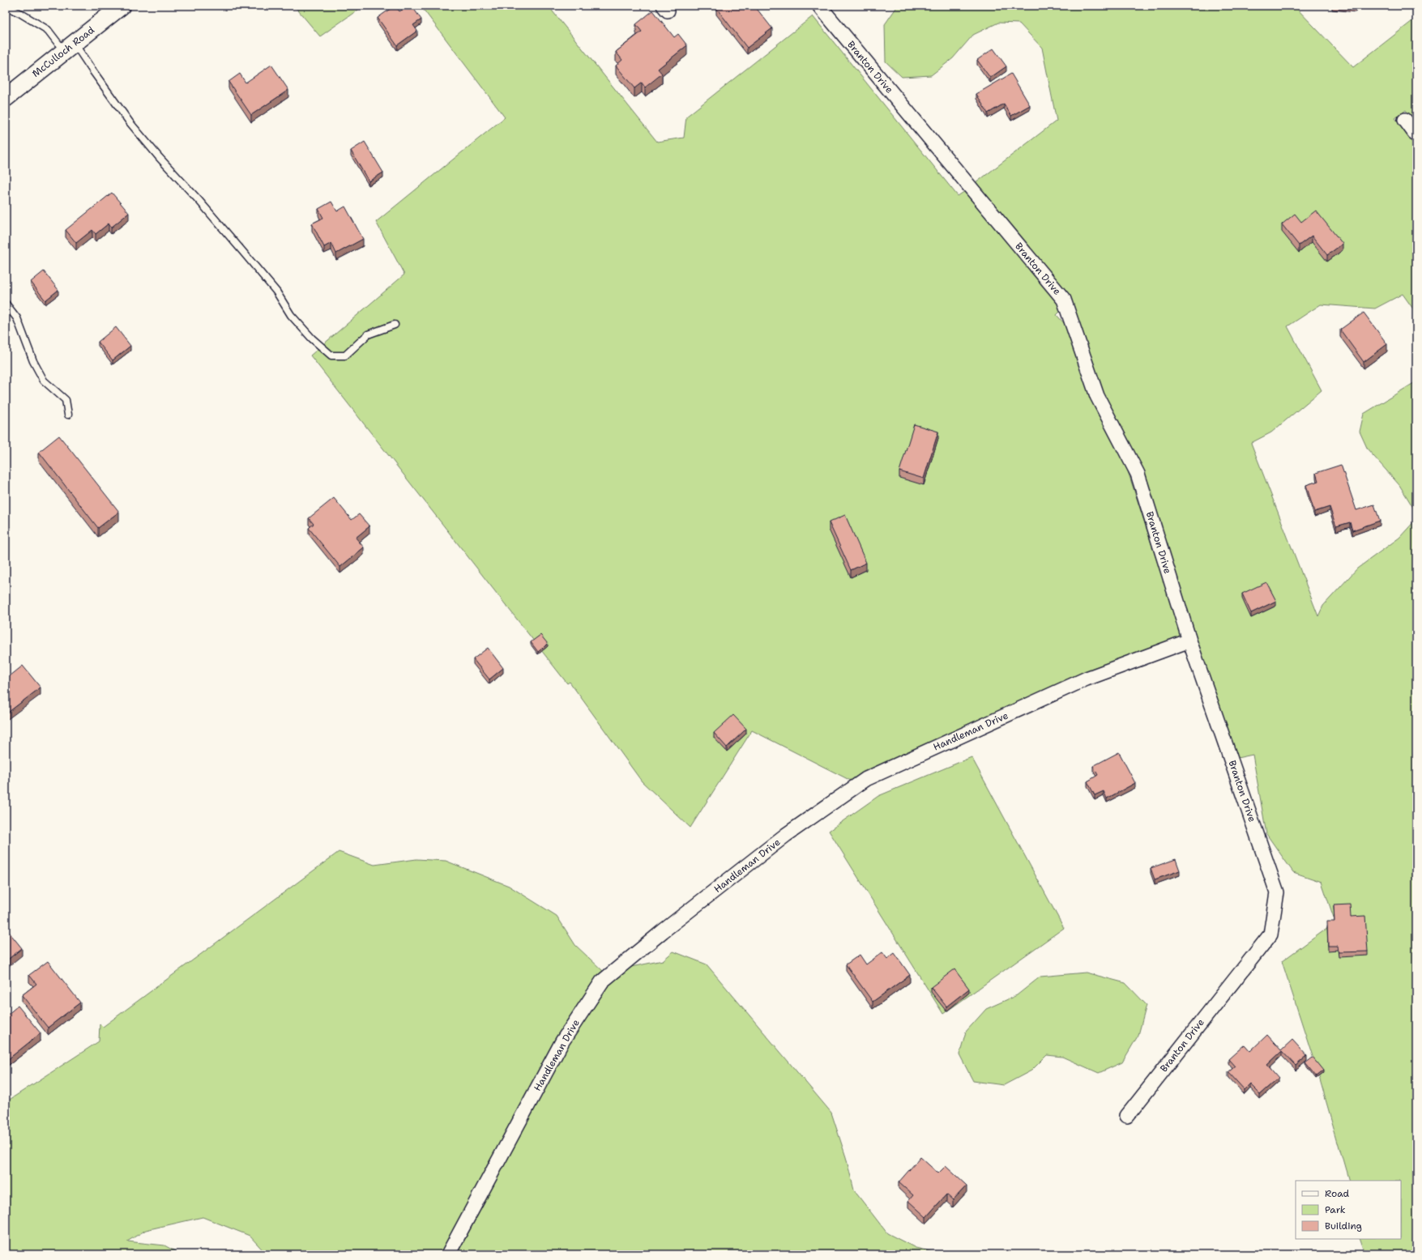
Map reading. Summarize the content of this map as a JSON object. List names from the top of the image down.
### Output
{
  "streets": {
    "street": ["McCulloch Road", "Branton Drive", "Handleman Drive"]
  },
  "crossings": [
    ["Branton Drive", "Handleman Drive"]
  ],
  "legend": ["Road", "Park", "Building"]
}
